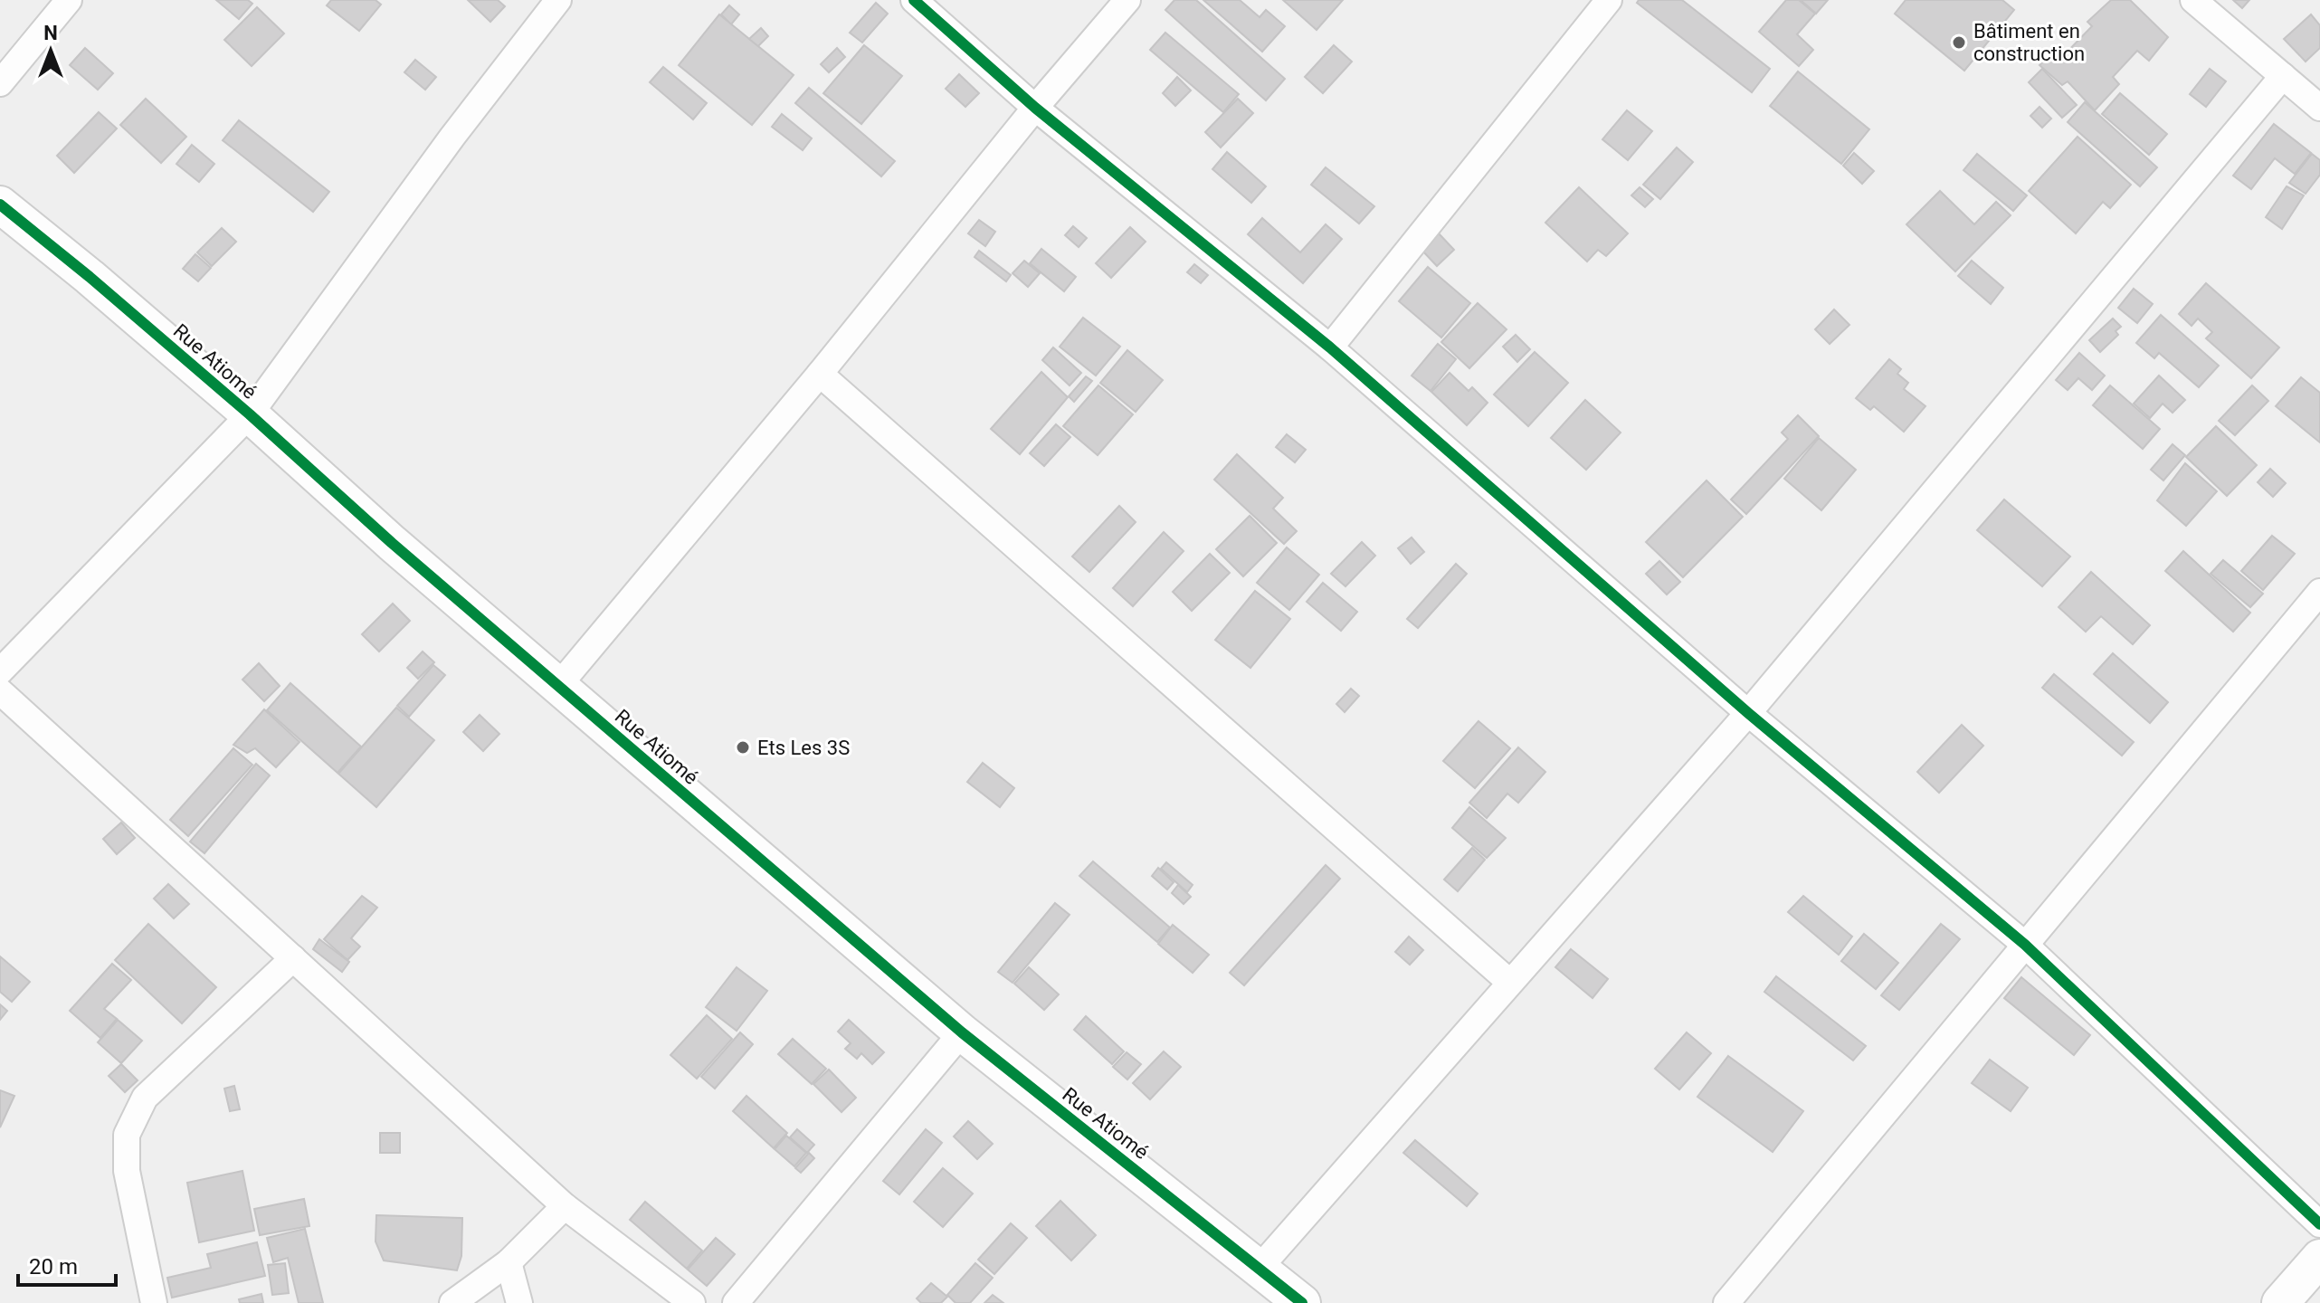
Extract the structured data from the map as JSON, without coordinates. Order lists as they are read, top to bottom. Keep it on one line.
{"streets":{"street":["Rue Atiomé"]},"places":["Bâtiment en construction","Ets Les 3S"],"scale_bar":"20 m","north":"top"}
